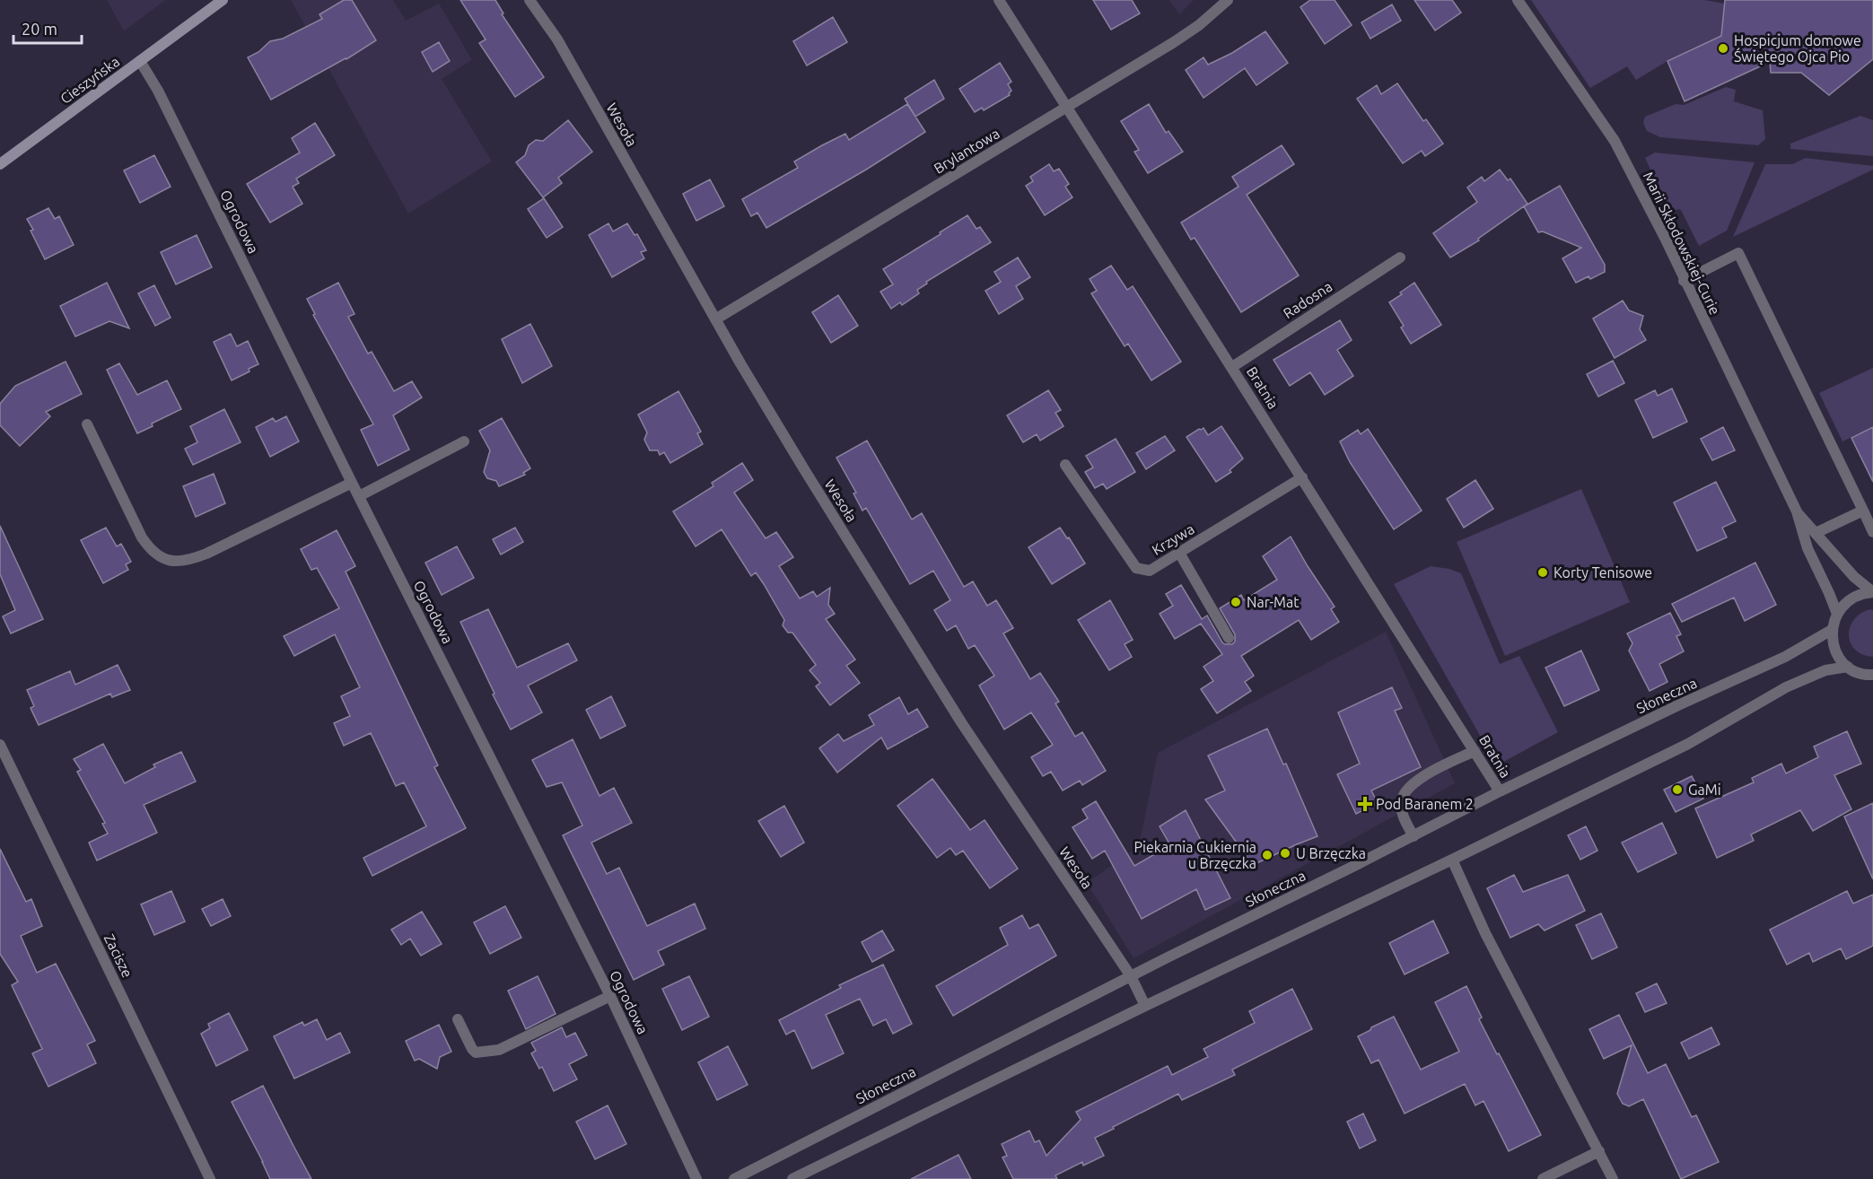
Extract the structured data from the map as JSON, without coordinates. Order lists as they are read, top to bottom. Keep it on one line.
{"streets":{"main road":["Cieszyńska"],"street":["Wesoła","Brylantowa","Ogrodowa","Marii Skłodowskiej-Curie","Radosna","Bratnia","Krzywa","Słoneczna","Zacisze"]},"crossings":[["Cieszyńska","Ogrodowa"],["Wesoła","Brylantowa"],["Wesoła","Słoneczna"],["Brylantowa","Bratnia"],["Radosna","Bratnia"],["Bratnia","Krzywa"],["Bratnia","Słoneczna"]],"places":{"other":["Hospicjum domowe Świętego Ojca Pio","Korty Tenisowe","Nar-Mat","GaMi","U Brzęczka","Piekarnia Cukiernia u Brzęczka"],"health":["Pod Baranem 2"]},"scale_bar":"20 m"}
